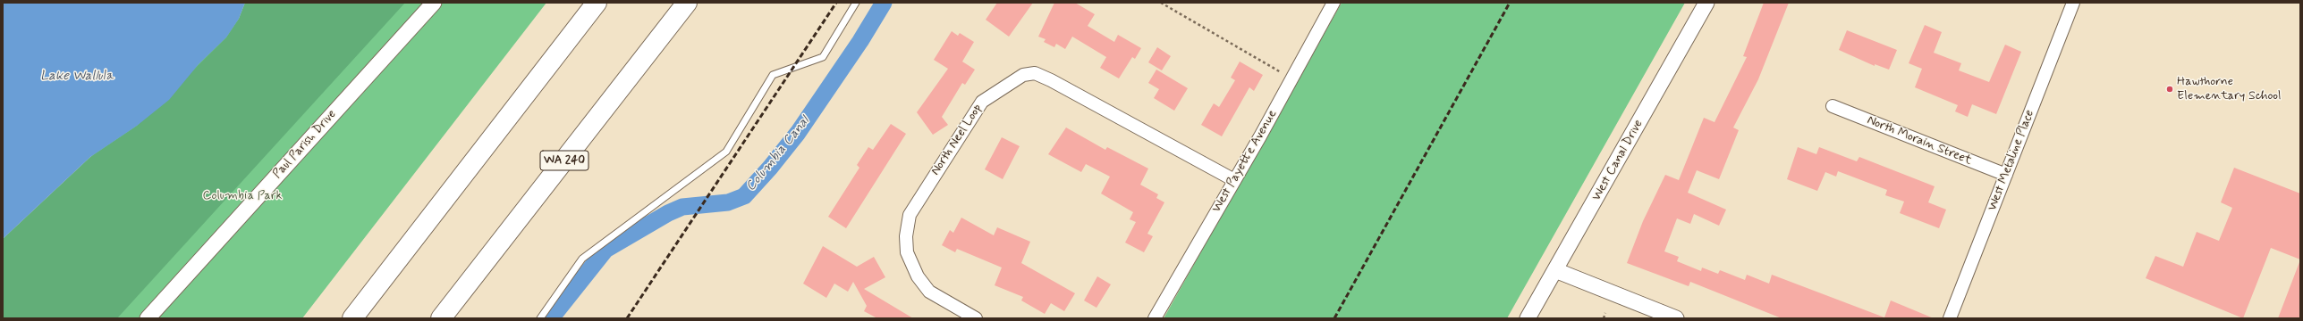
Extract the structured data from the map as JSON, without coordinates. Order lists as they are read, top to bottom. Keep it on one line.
{"streets":{"highway":["WA 240"],"street":["North Neel Loop","North Morain Street","Paul Parish Drive","West Canal Drive","West Metaline Place","West Payette Avenue"]},"crossings":[["North Neel Loop","West Payette Avenue"],["North Morain Street","West Metaline Place"]],"water":["Lake Wallula","Columbia Canal"],"parks":["Columbia Park"],"places":["Hawthorne Elementary School"]}
